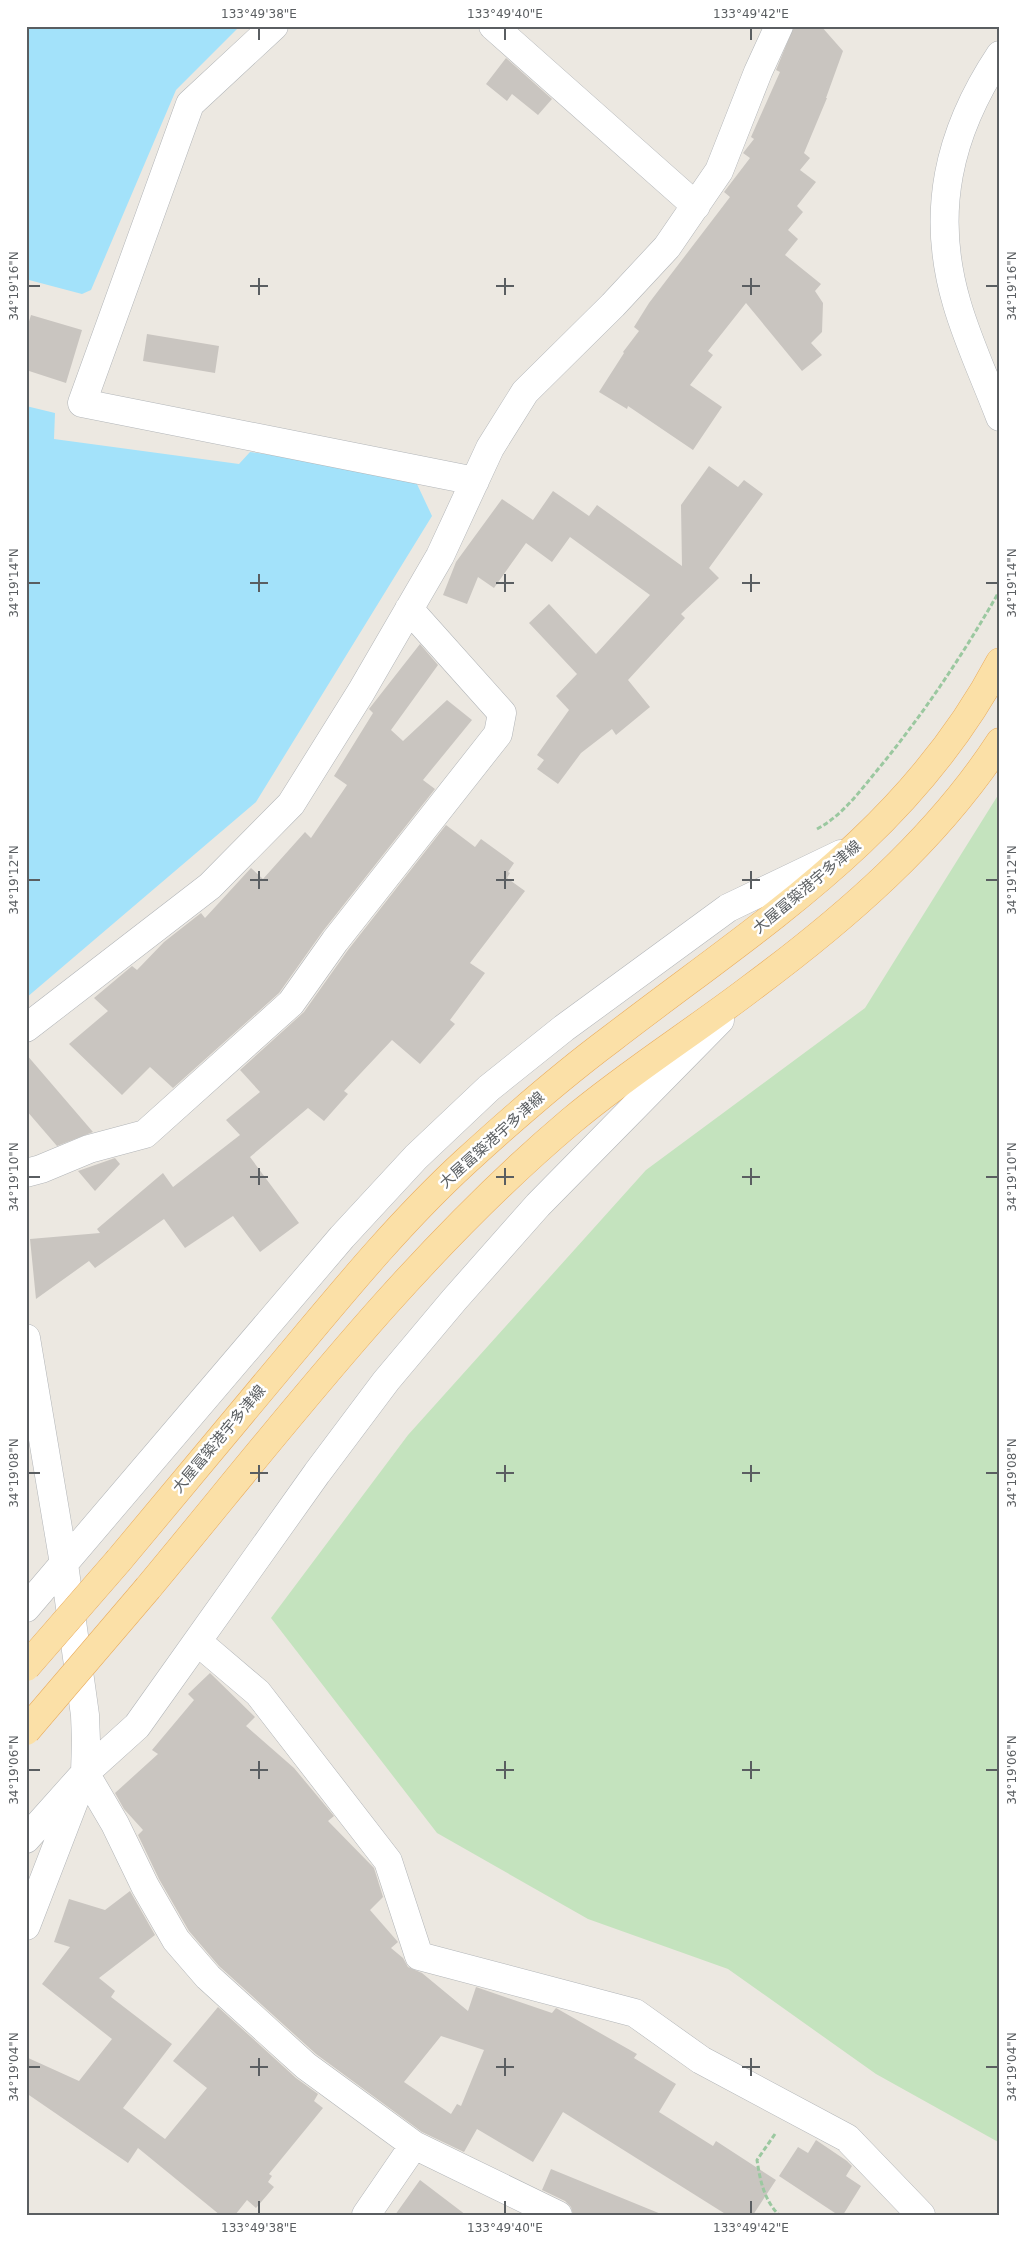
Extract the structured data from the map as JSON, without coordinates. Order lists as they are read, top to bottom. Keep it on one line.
{"streets":{"main road":["大屋冨築港宇多津線"]},"coordinates":["133°49'38\"E","133°49'40\"E","133°49'42\"E","34°19'16\"N","34°19'14\"N","34°19'12\"N","34°19'10\"N","34°19'08\"N","34°19'06\"N","34°19'04\"N"]}
